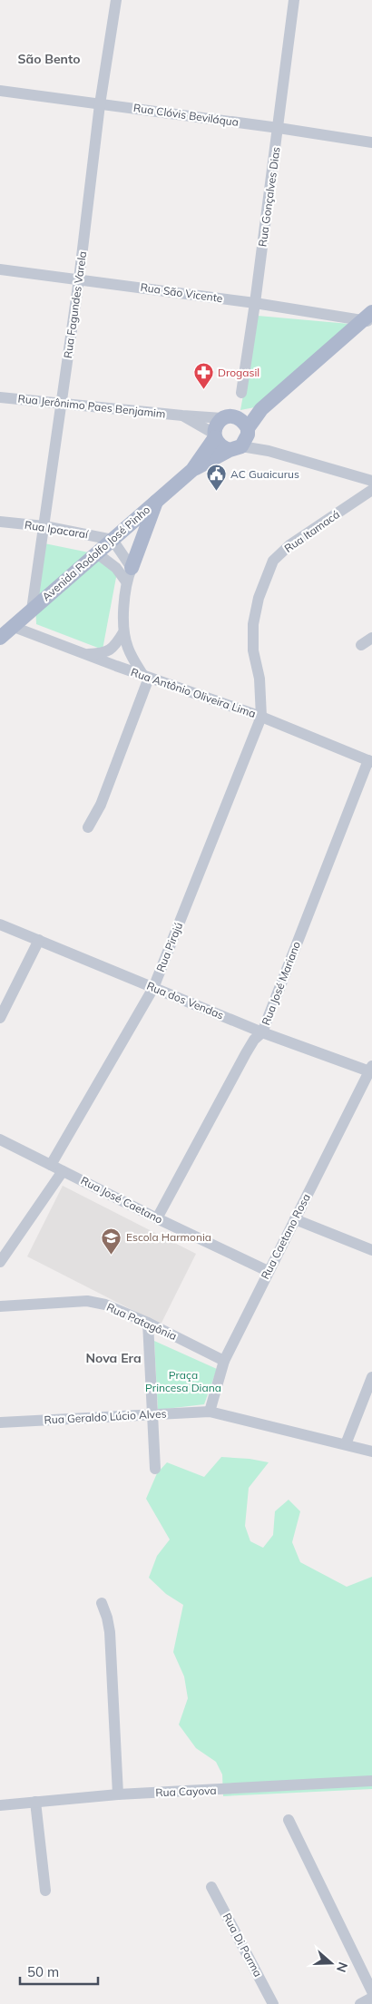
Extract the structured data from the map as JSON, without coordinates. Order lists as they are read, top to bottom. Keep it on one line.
{"streets":{"main road":["Avenida Rodolfo José Pinho"],"street":["Rua Clóvis Beviláqua","Rua Gonçalves Dias","Rua São Vicente","Rua Fagundes Varela","Rua Jerônimo Paes Benjamim","Rua Ipacaraí","Rua Itamacá","Rua Antônio Oliveira Lima","Rua Pirajú","Rua José Mariano","Rua dos Vendas","Rua José Caetano","Rua Caetano Rosa","Rua Patagônia","Rua Geraldo Lúcio Alves","Rua Cayova","Rua Di Parma"]},"crossings":[["Rua Clóvis Beviláqua","Rua Gonçalves Dias"],["Rua Clóvis Beviláqua","Rua Fagundes Varela"],["Rua Gonçalves Dias","Rua São Vicente"],["Rua São Vicente","Rua Fagundes Varela"],["Rua Fagundes Varela","Rua Jerônimo Paes Benjamim"],["Rua Fagundes Varela","Rua Ipacaraí"],["Rua Fagundes Varela","Avenida Rodolfo José Pinho"],["Rua Jerônimo Paes Benjamim","Avenida Rodolfo José Pinho"],["Rua Ipacaraí","Avenida Rodolfo José Pinho"],["Rua Itamacá","Rua Antônio Oliveira Lima"],["Rua Itamacá","Rua Pirajú"],["Avenida Rodolfo José Pinho","Rua Antônio Oliveira Lima"],["Rua Antônio Oliveira Lima","Rua Pirajú"],["Rua Antônio Oliveira Lima","Rua José Mariano"],["Rua Pirajú","Rua dos Vendas"],["Rua Pirajú","Rua José Caetano"],["Rua José Mariano","Rua dos Vendas"],["Rua José Mariano","Rua José Caetano"],["Rua dos Vendas","Rua Caetano Rosa"],["Rua José Caetano","Rua Caetano Rosa"],["Rua Caetano Rosa","Rua Patagônia"],["Rua Caetano Rosa","Rua Geraldo Lúcio Alves"]],"districts":["São Bento","Nova Era"],"parks":["Praça Princesa Diana"],"places":{"pharmacy":["Drogasil"],"public building":["AC Guaicurus"],"school or university":["Escola Harmonia"]},"scale_bar":"50 m","north":"right"}
